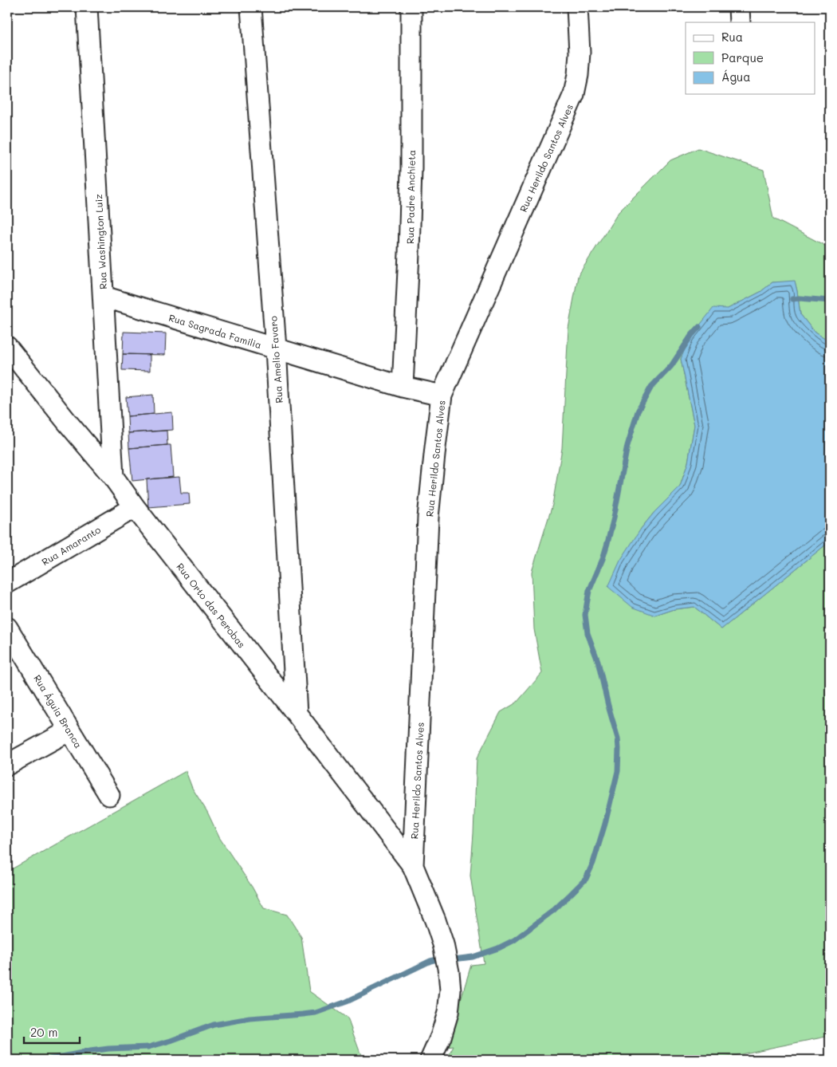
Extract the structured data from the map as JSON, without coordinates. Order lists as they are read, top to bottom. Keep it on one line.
{"streets":{"street":["Rua Herildo Santos Alves","Rua Padre Anchieta","Rua Washington Luiz","Rua Sagrada Familia","Rua Amelio Favaro","Rua Amaranto","Rua Orto das Perobas","Rua Águia Branca"]},"crossings":[["Rua Herildo Santos Alves","Rua Sagrada Familia"],["Rua Herildo Santos Alves","Rua Orto das Perobas"],["Rua Padre Anchieta","Rua Sagrada Familia"],["Rua Washington Luiz","Rua Sagrada Familia"],["Rua Washington Luiz","Rua Orto das Perobas"],["Rua Sagrada Familia","Rua Amelio Favaro"],["Rua Amelio Favaro","Rua Orto das Perobas"],["Rua Amaranto","Rua Orto das Perobas"]],"legend":["Rua","Parque","Água"],"scale_bar":"20 m"}
